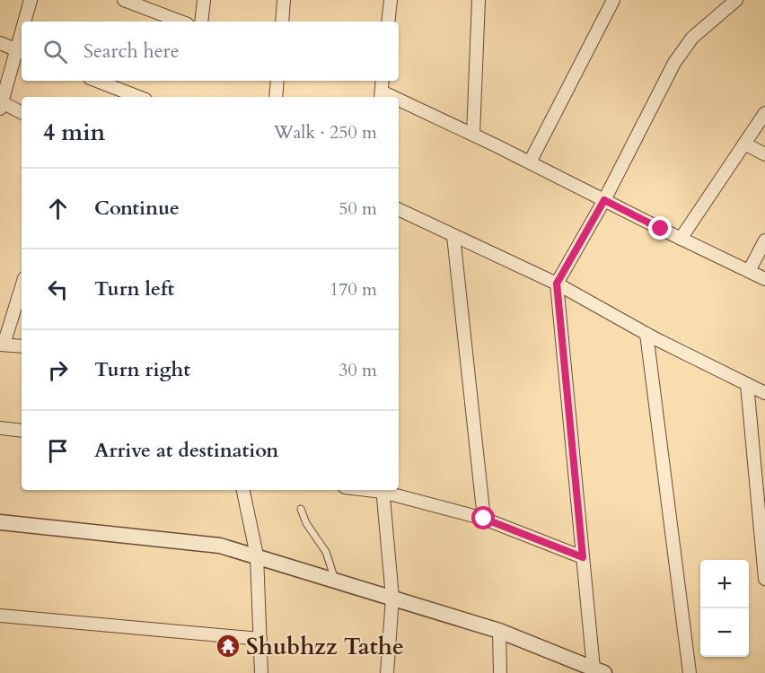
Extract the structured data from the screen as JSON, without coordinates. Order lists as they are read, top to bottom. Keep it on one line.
{"places":{"temple":["Shubhzz Tathe"]},"page":{"search":"Search here","heading":["4 min","Walk · 250 m"],"list":[["Continue","50 m"],["Turn left","170 m"],["Turn right","30 m"],"Arrive at destination"],"map_buttons":["+","−"]}}
